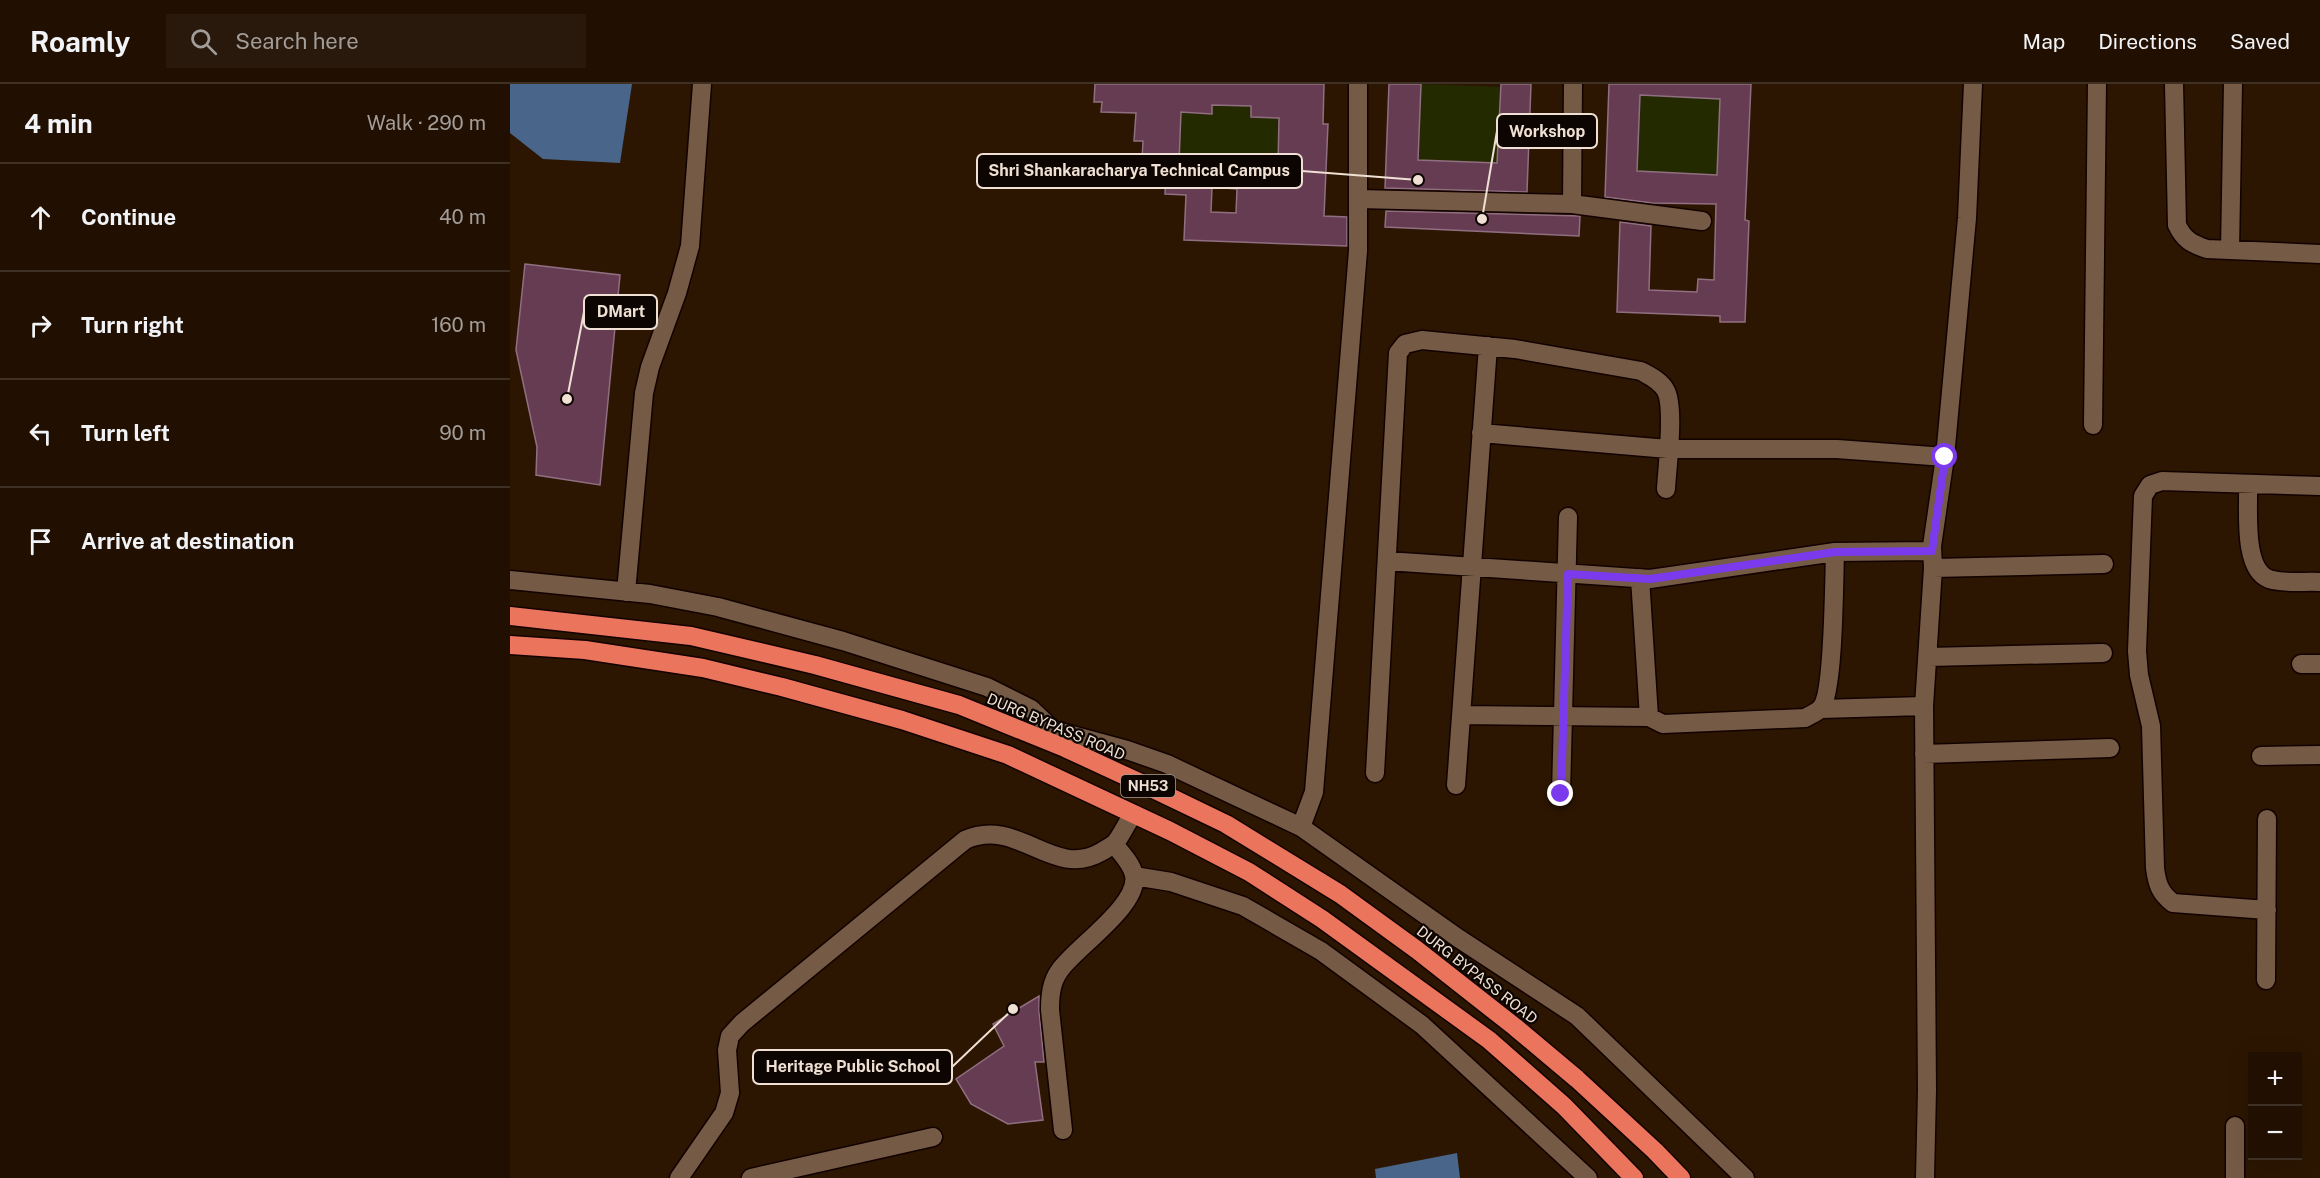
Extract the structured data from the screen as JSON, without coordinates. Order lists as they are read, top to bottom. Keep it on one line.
{"streets":{"highway":["DURG BYPASS ROAD","NH53"]},"places":["Shri Shankaracharya Technical Campus","Workshop","DMart","Heritage Public School"],"page":{"header":"Roamly","search":"Search here","nav":["Map","Directions","Saved"],"heading":["4 min","Walk · 290 m"],"list":[["Continue","40 m"],["Turn right","160 m"],["Turn left","90 m"],"Arrive at destination"],"map_buttons":["+","−"]}}
